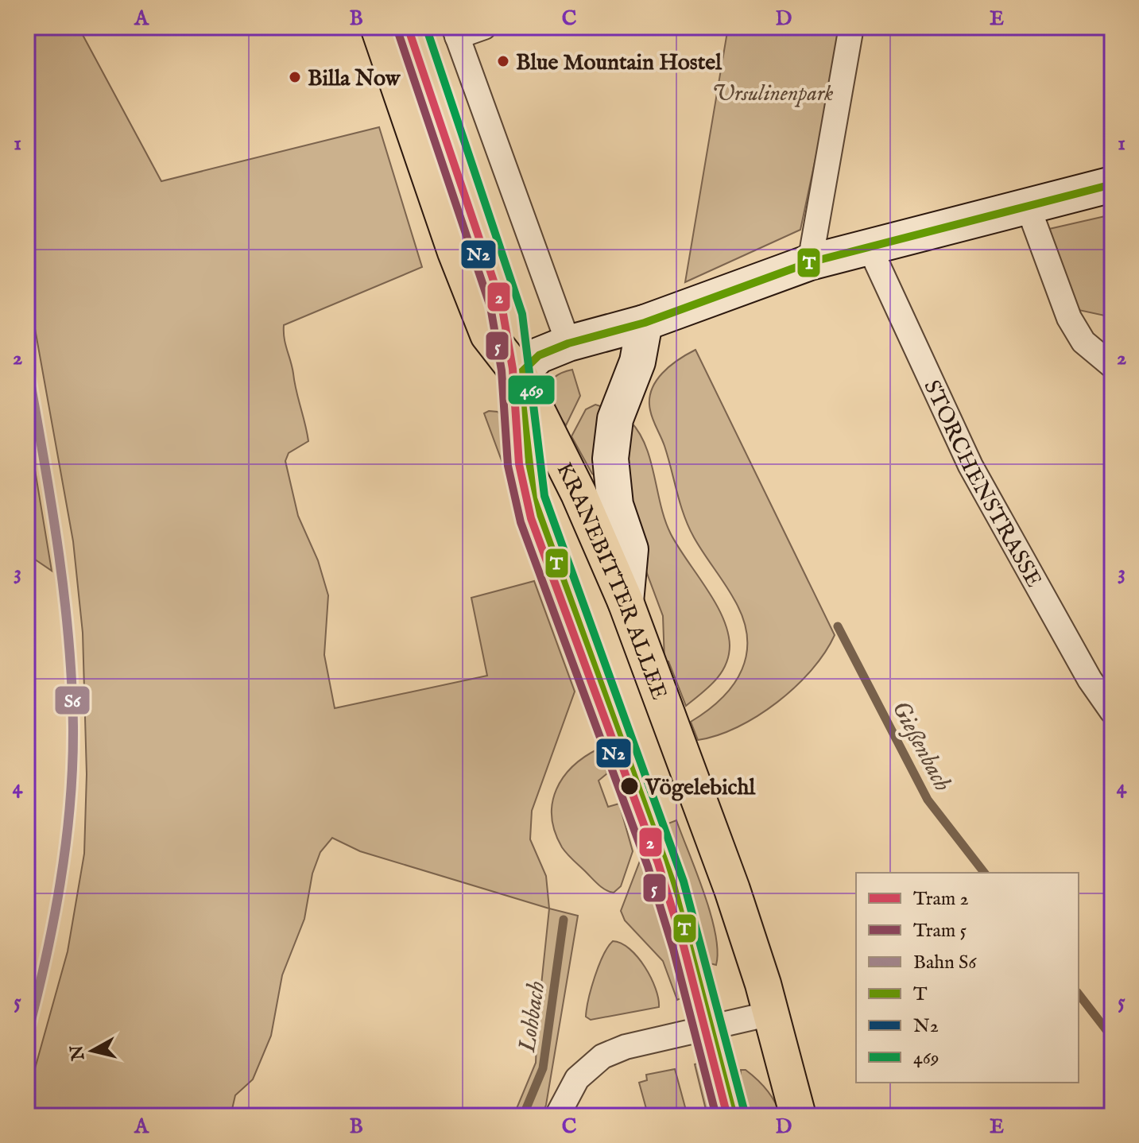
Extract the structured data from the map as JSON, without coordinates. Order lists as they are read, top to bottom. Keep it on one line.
{"streets":{"main road":["KRANEBITTER ALLEE"],"street":["STORCHENSTRASSE"]},"water":["Gießenbach","Lohbach"],"parks":["Ursulinenpark"],"places":["Blue Mountain Hostel","Billa Now","Vögelebichl"],"lines":["tram line 2","transit line 469","tram line 5","transit line N2","transit line T","rail line S6"],"legend":["Tram 2","Tram 5","Bahn S6","T","N2","469"],"north":"left","grid":{"columns":["A","B","C","D","E"],"rows":["1","2","3","4","5"]}}
